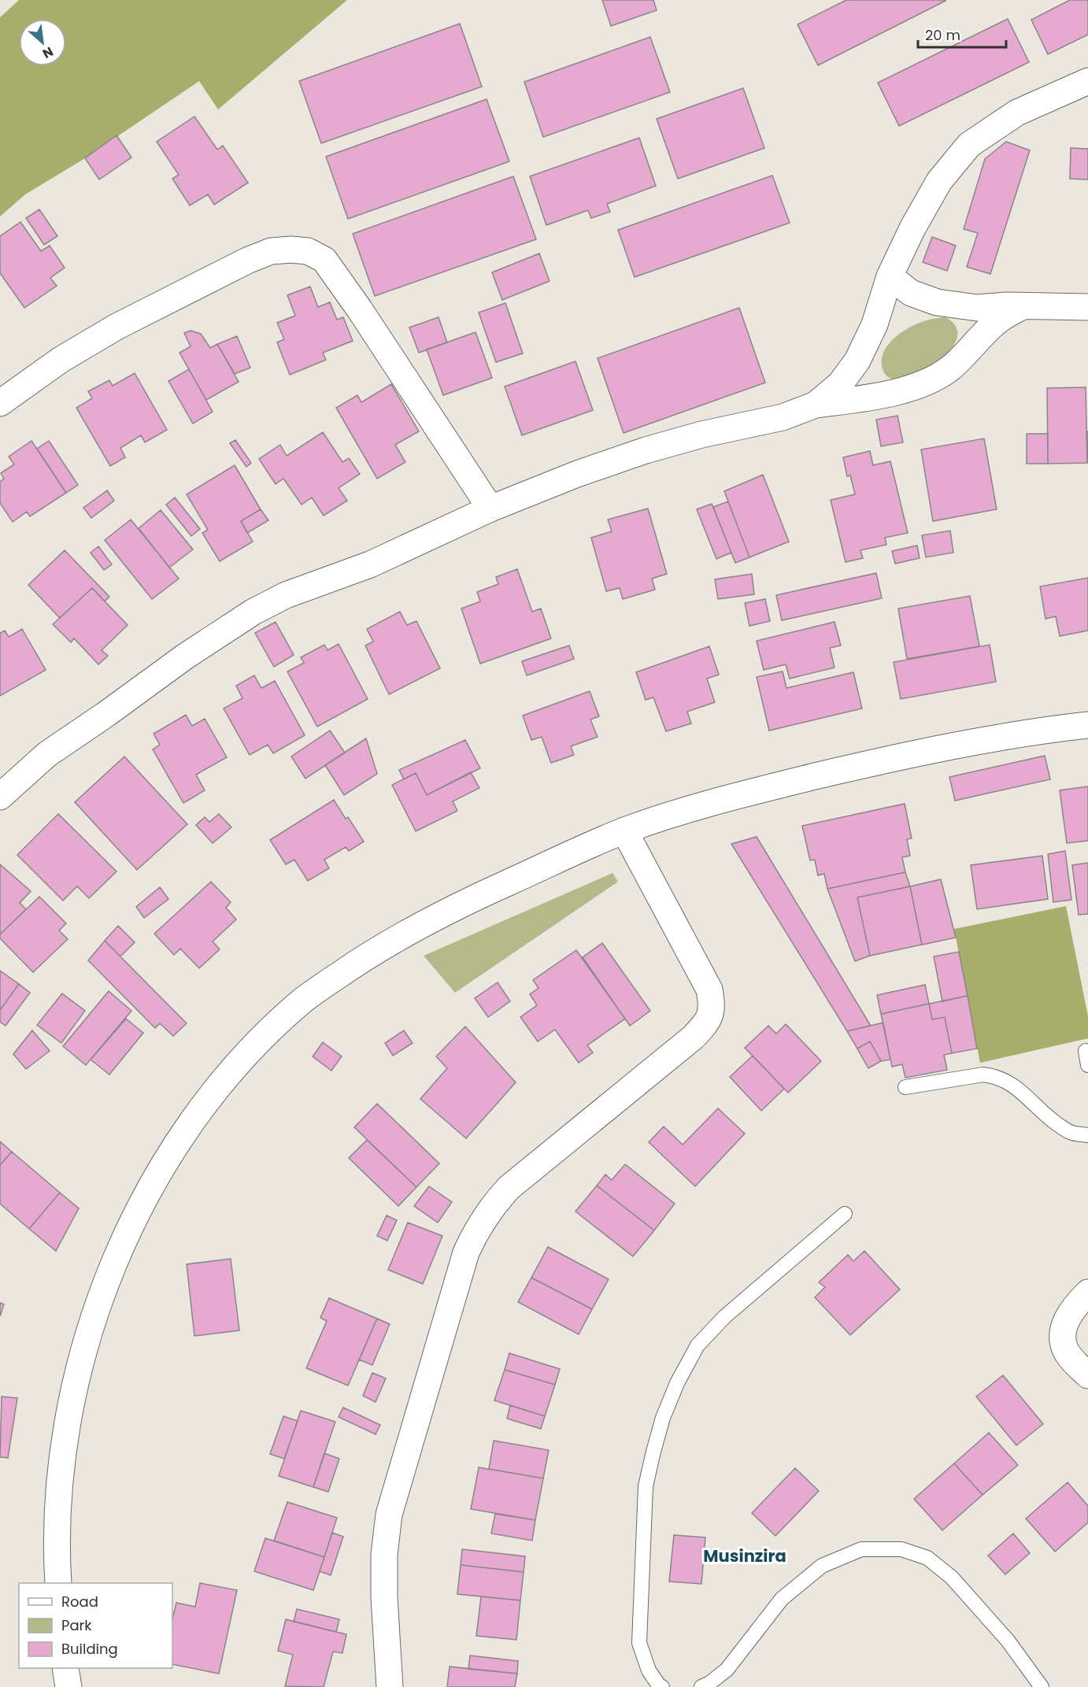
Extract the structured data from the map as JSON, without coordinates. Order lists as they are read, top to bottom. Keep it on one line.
{"districts":["Musinzira"],"legend":["Road","Park","Building"],"scale_bar":"20 m","north":"bottom right"}
